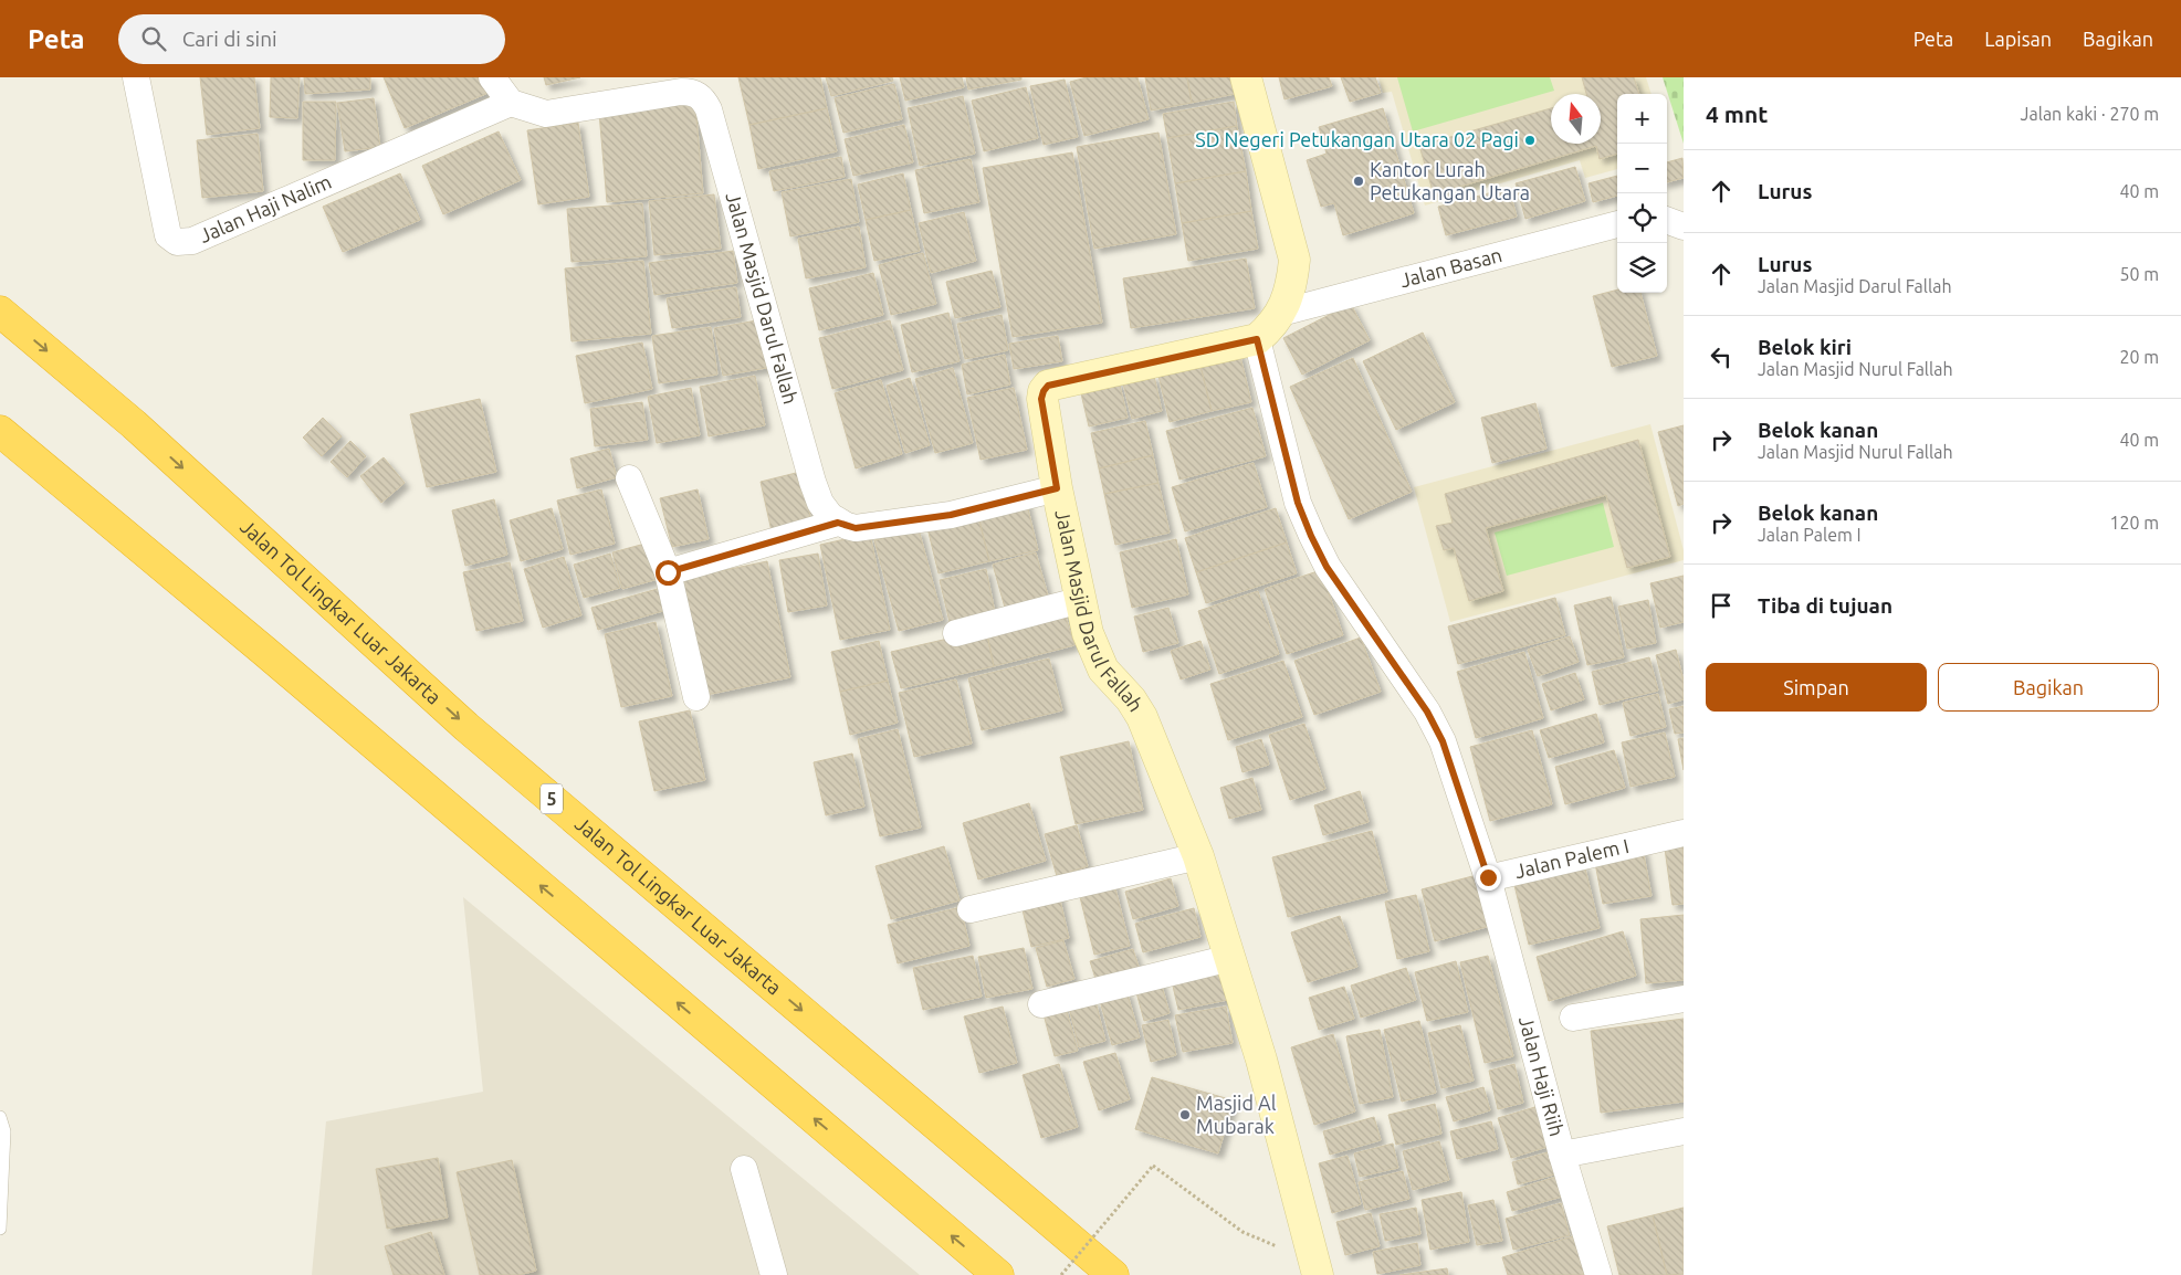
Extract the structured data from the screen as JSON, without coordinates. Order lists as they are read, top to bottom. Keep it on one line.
{"streets":{"highway":["Jalan Tol Lingkar Luar Jakarta","5"],"street":["Jalan Haji Nalim","Jalan Basan","Jalan Masjid Darul Fallah","Jalan Palem I","Jalan Haji Riih"]},"crossings":[["Jalan Haji Nalim","Jalan Masjid Darul Fallah"],["Jalan Palem I","Jalan Haji Riih"]],"places":["SD Negeri Petukangan Utara 02 Pagi","Kantor Lurah Petukangan Utara","Masjid Al Mubarak"],"north":"top","page":{"header":"Peta","search":"Cari di sini","nav":["Peta","Lapisan","Bagikan"],"heading":["4 mnt","Jalan kaki · 270 m"],"map_buttons":["+","−"],"list":[["Lurus","40 m"],["Lurus","Jalan Masjid Darul Fallah","50 m"],["Belok kiri","Jalan Masjid Nurul Fallah","20 m"],["Belok kanan","Jalan Masjid Nurul Fallah","40 m"],["Belok kanan","Jalan Palem I","120 m"],"Tiba di tujuan"],"buttons":["Simpan","Bagikan"]}}
